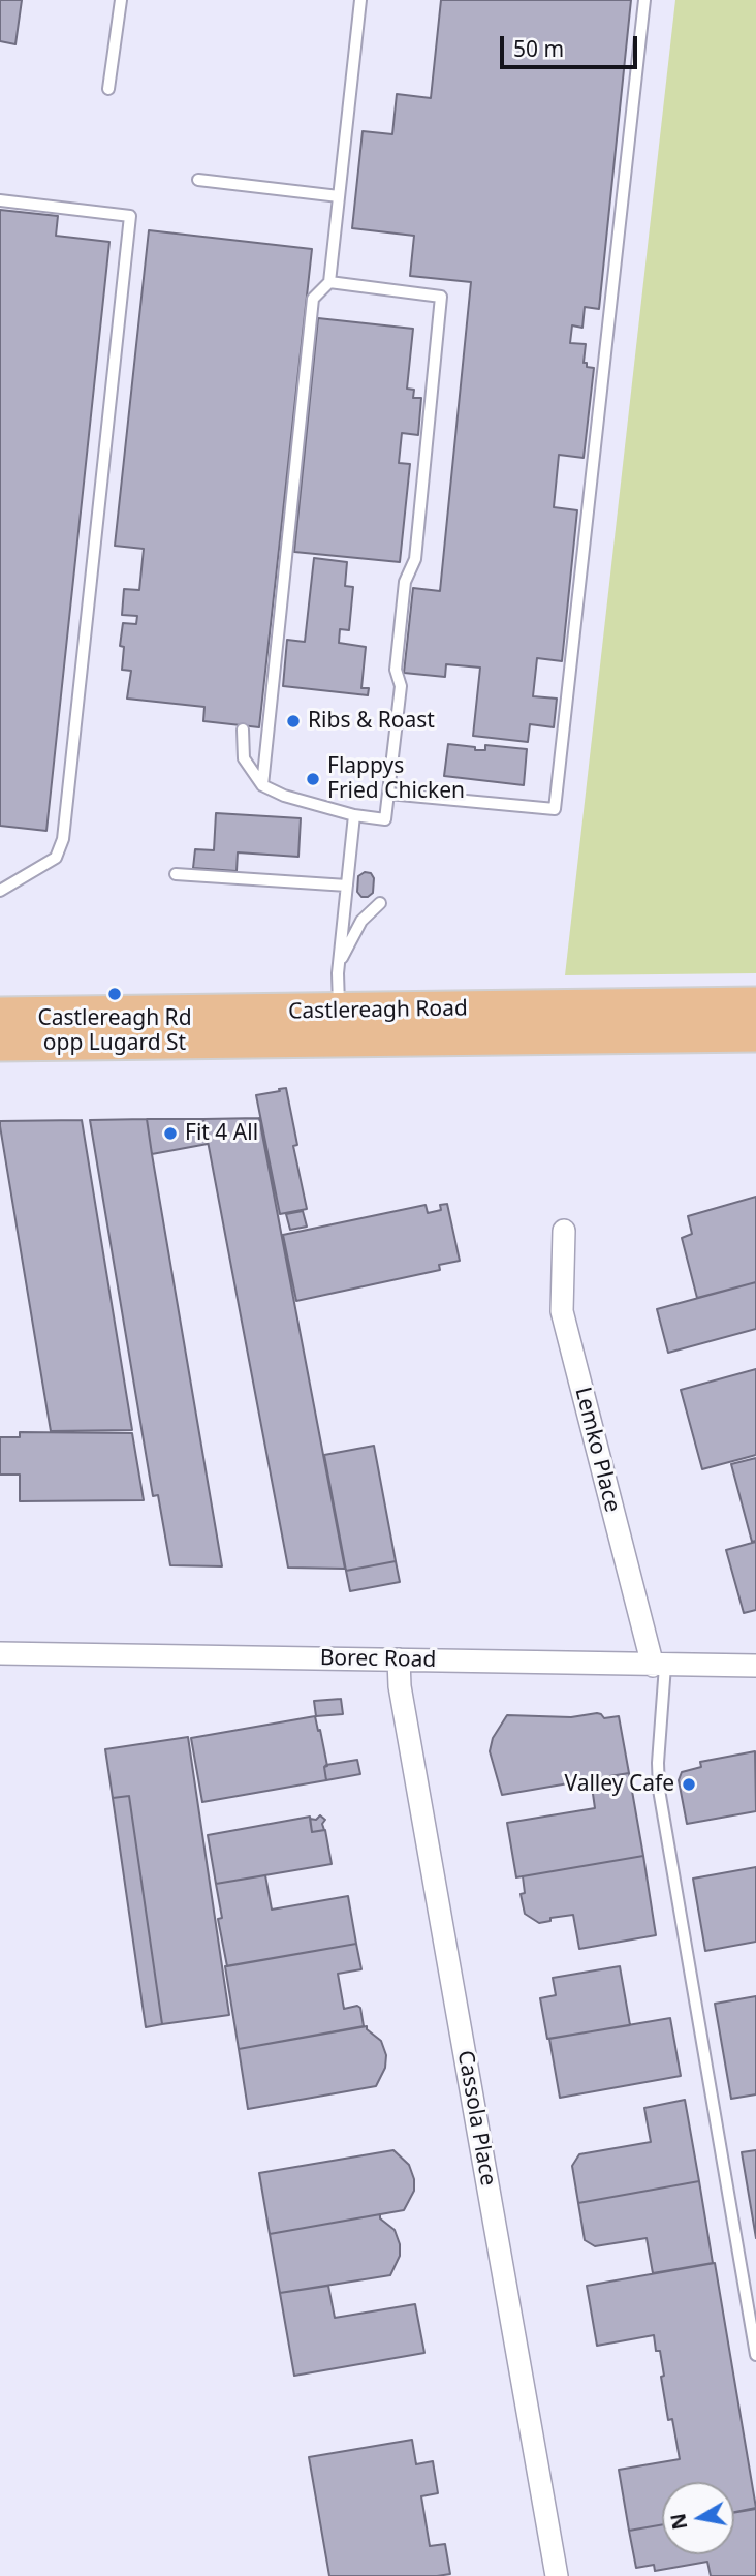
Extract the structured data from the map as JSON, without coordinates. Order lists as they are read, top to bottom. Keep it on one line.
{"streets":{"main road":["Castlereagh Road"],"street":["Lemko Place","Borec Road","Cassola Place"]},"crossings":[["Lemko Place","Borec Road"],["Borec Road","Cassola Place"]],"places":["Ribs & Roast","Flappys Fried Chicken","Castlereagh Rd opp Lugard St","Fit 4 All","Valley Cafe"],"scale_bar":"50 m","north":"left"}
